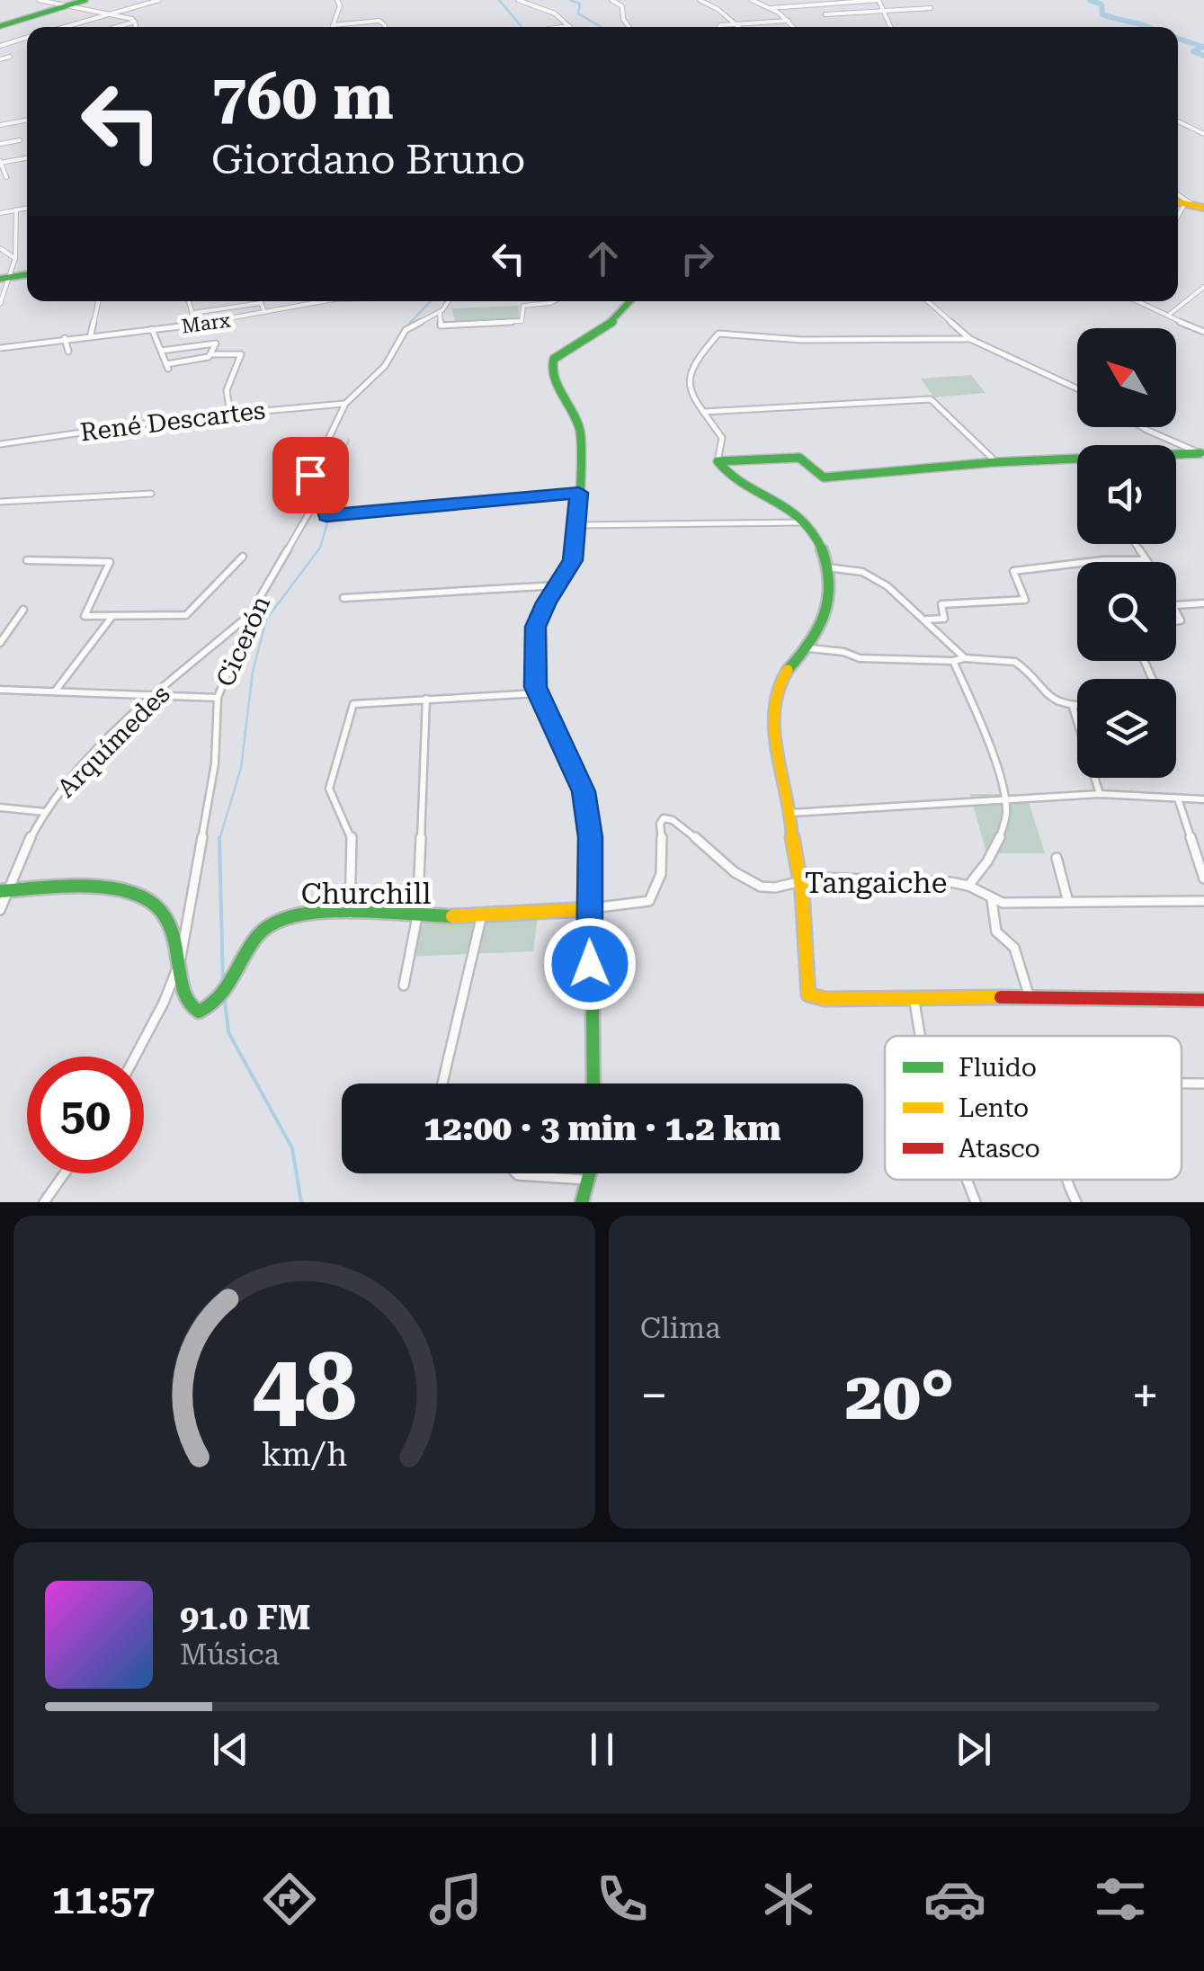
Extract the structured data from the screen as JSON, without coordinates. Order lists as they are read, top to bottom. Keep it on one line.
{"streets":{"main road":["Churchill"],"street":["Marx","René Descartes","Cicerón","Arquímedes","Tangaiche"]},"crossings":[["René Descartes","Cicerón"],["Cicerón","Arquímedes"],["Cicerón","Churchill"],["Tangaiche","Churchill"]],"legend":["Fluido","Lento","Atasco"],"north":"top left","page":{"turn":["760 m","Giordano Bruno"],"limit":"50","trip":"12:00 · 3 min · 1.2 km","tile":"Clima","heat":["−","20°","+"],"song":["91.0 FM","Música"],"tabs":"11:57","gauge":["48","km/h"]}}
